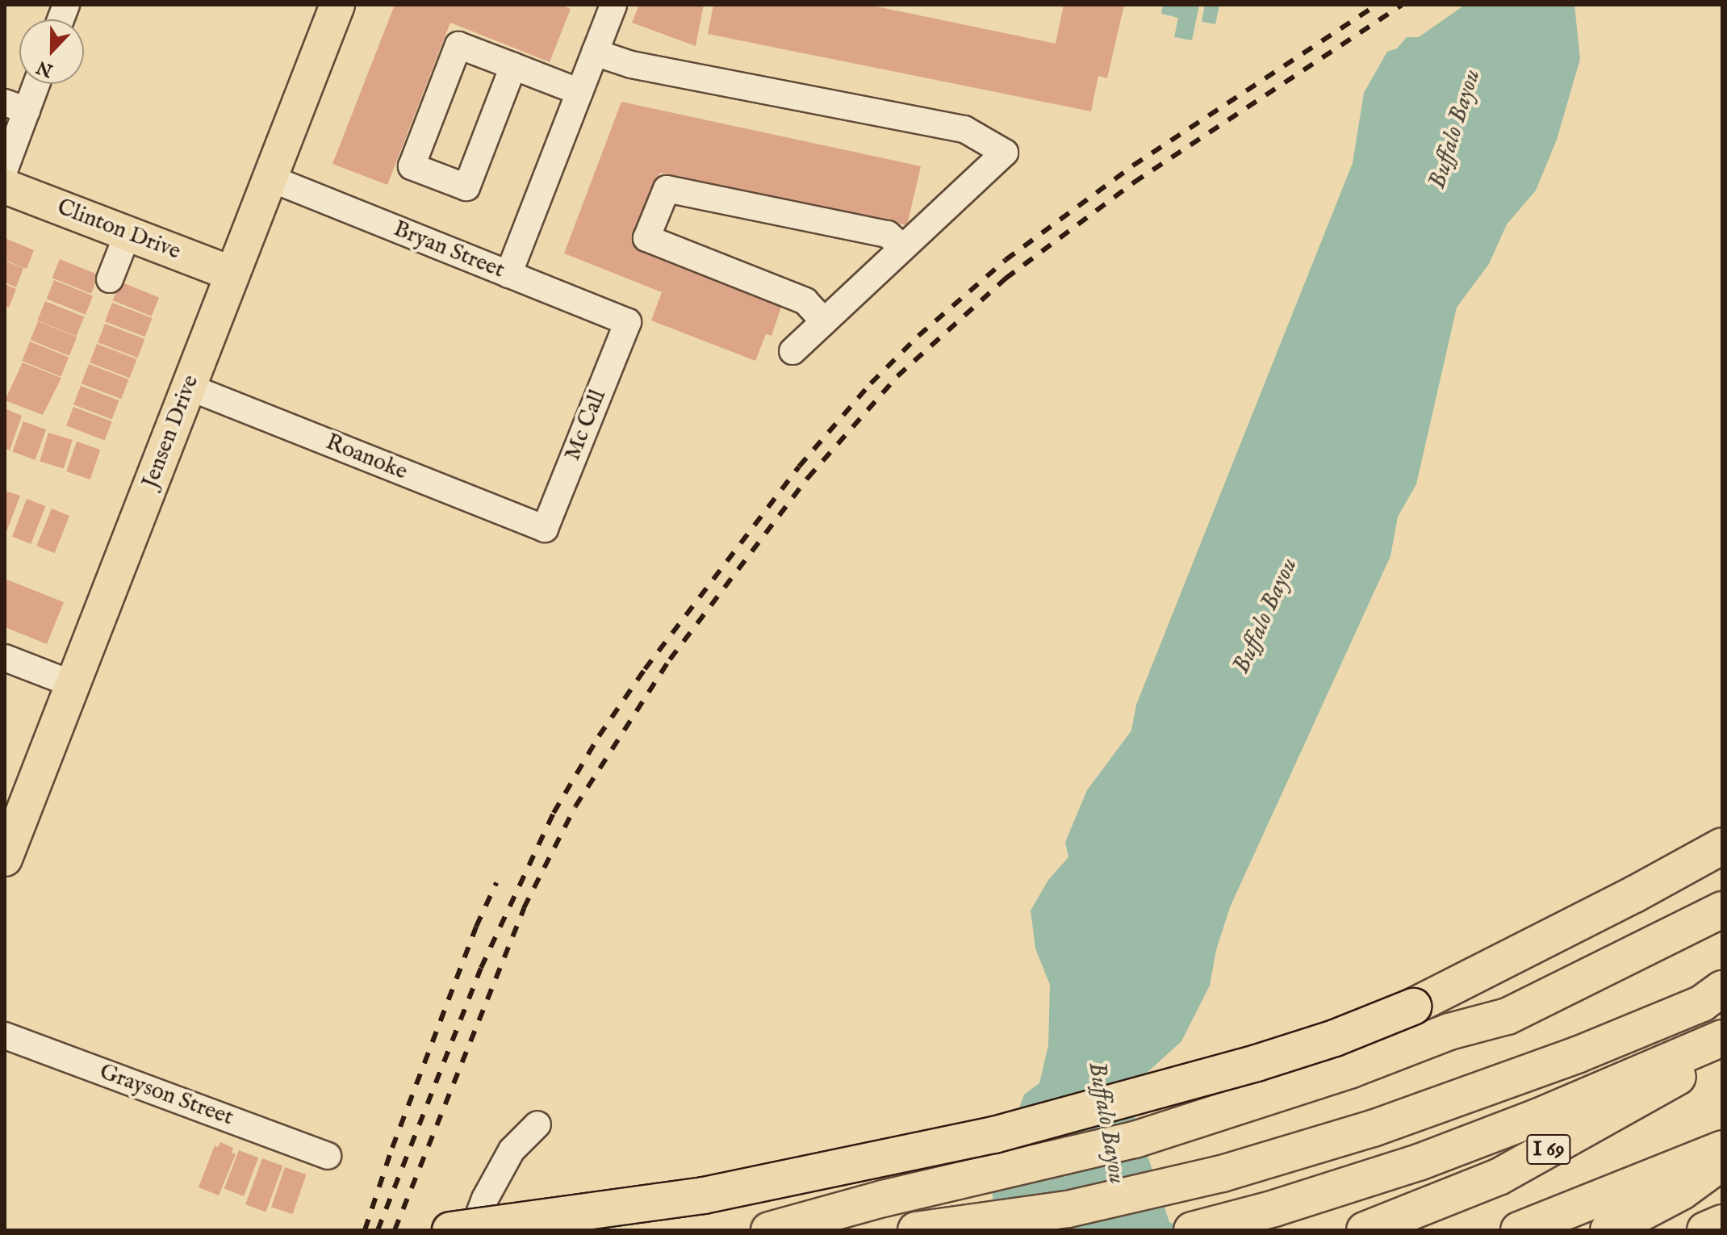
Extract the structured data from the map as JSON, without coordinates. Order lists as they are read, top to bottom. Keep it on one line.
{"streets":{"highway":["I 69"],"main road":["Clinton Drive","Jensen Drive"],"street":["Bryan Street","Mc Call","Roanoke","Grayson Street"]},"crossings":[["Clinton Drive","Jensen Drive"],["Bryan Street","Mc Call"],["Bryan Street","Jensen Drive"],["Mc Call","Roanoke"],["Jensen Drive","Roanoke"]],"water":["Buffalo Bayou"],"north":"bottom"}
